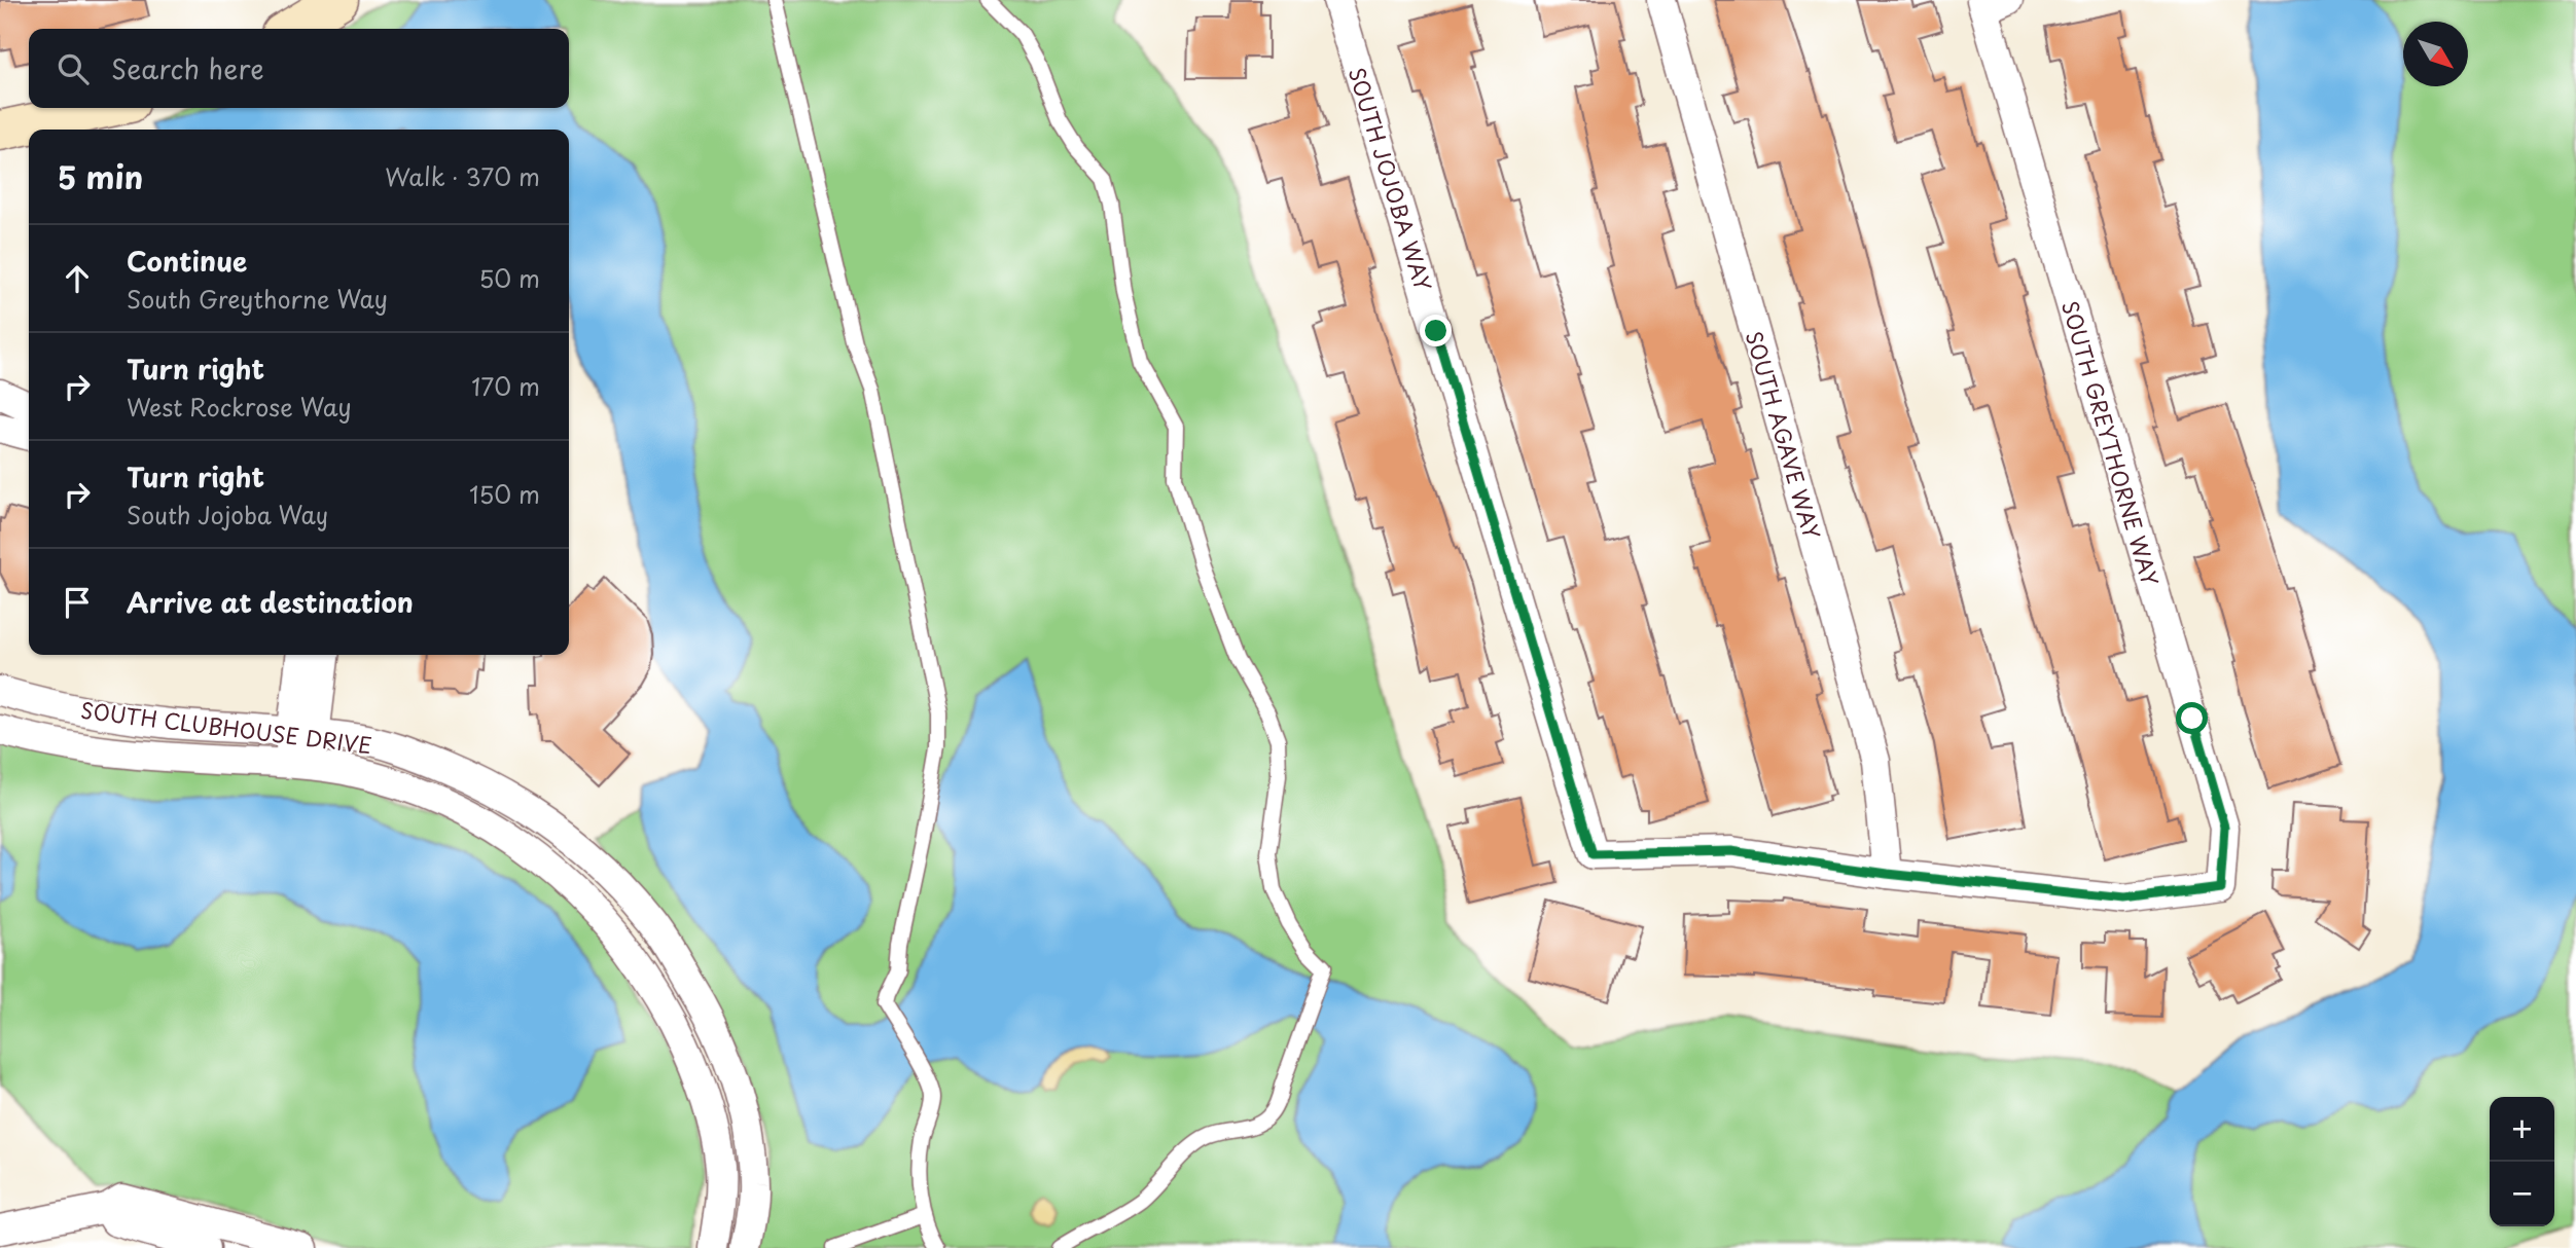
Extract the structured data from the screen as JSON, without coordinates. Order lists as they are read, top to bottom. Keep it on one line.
{"streets":{"street":["SOUTH JOJOBA WAY","SOUTH AGAVE WAY","SOUTH GREYTHORNE WAY","SOUTH CLUBHOUSE DRIVE"]},"crossings":[["SOUTH JOJOBA WAY","SOUTH AGAVE WAY"],["SOUTH JOJOBA WAY","SOUTH GREYTHORNE WAY"],["SOUTH AGAVE WAY","SOUTH GREYTHORNE WAY"]],"north":"bottom right","page":{"search":"Search here","heading":["5 min","Walk · 370 m"],"list":[["Continue","South Greythorne Way","50 m"],["Turn right","West Rockrose Way","170 m"],["Turn right","South Jojoba Way","150 m"],"Arrive at destination"],"map_buttons":["+","−"]}}
